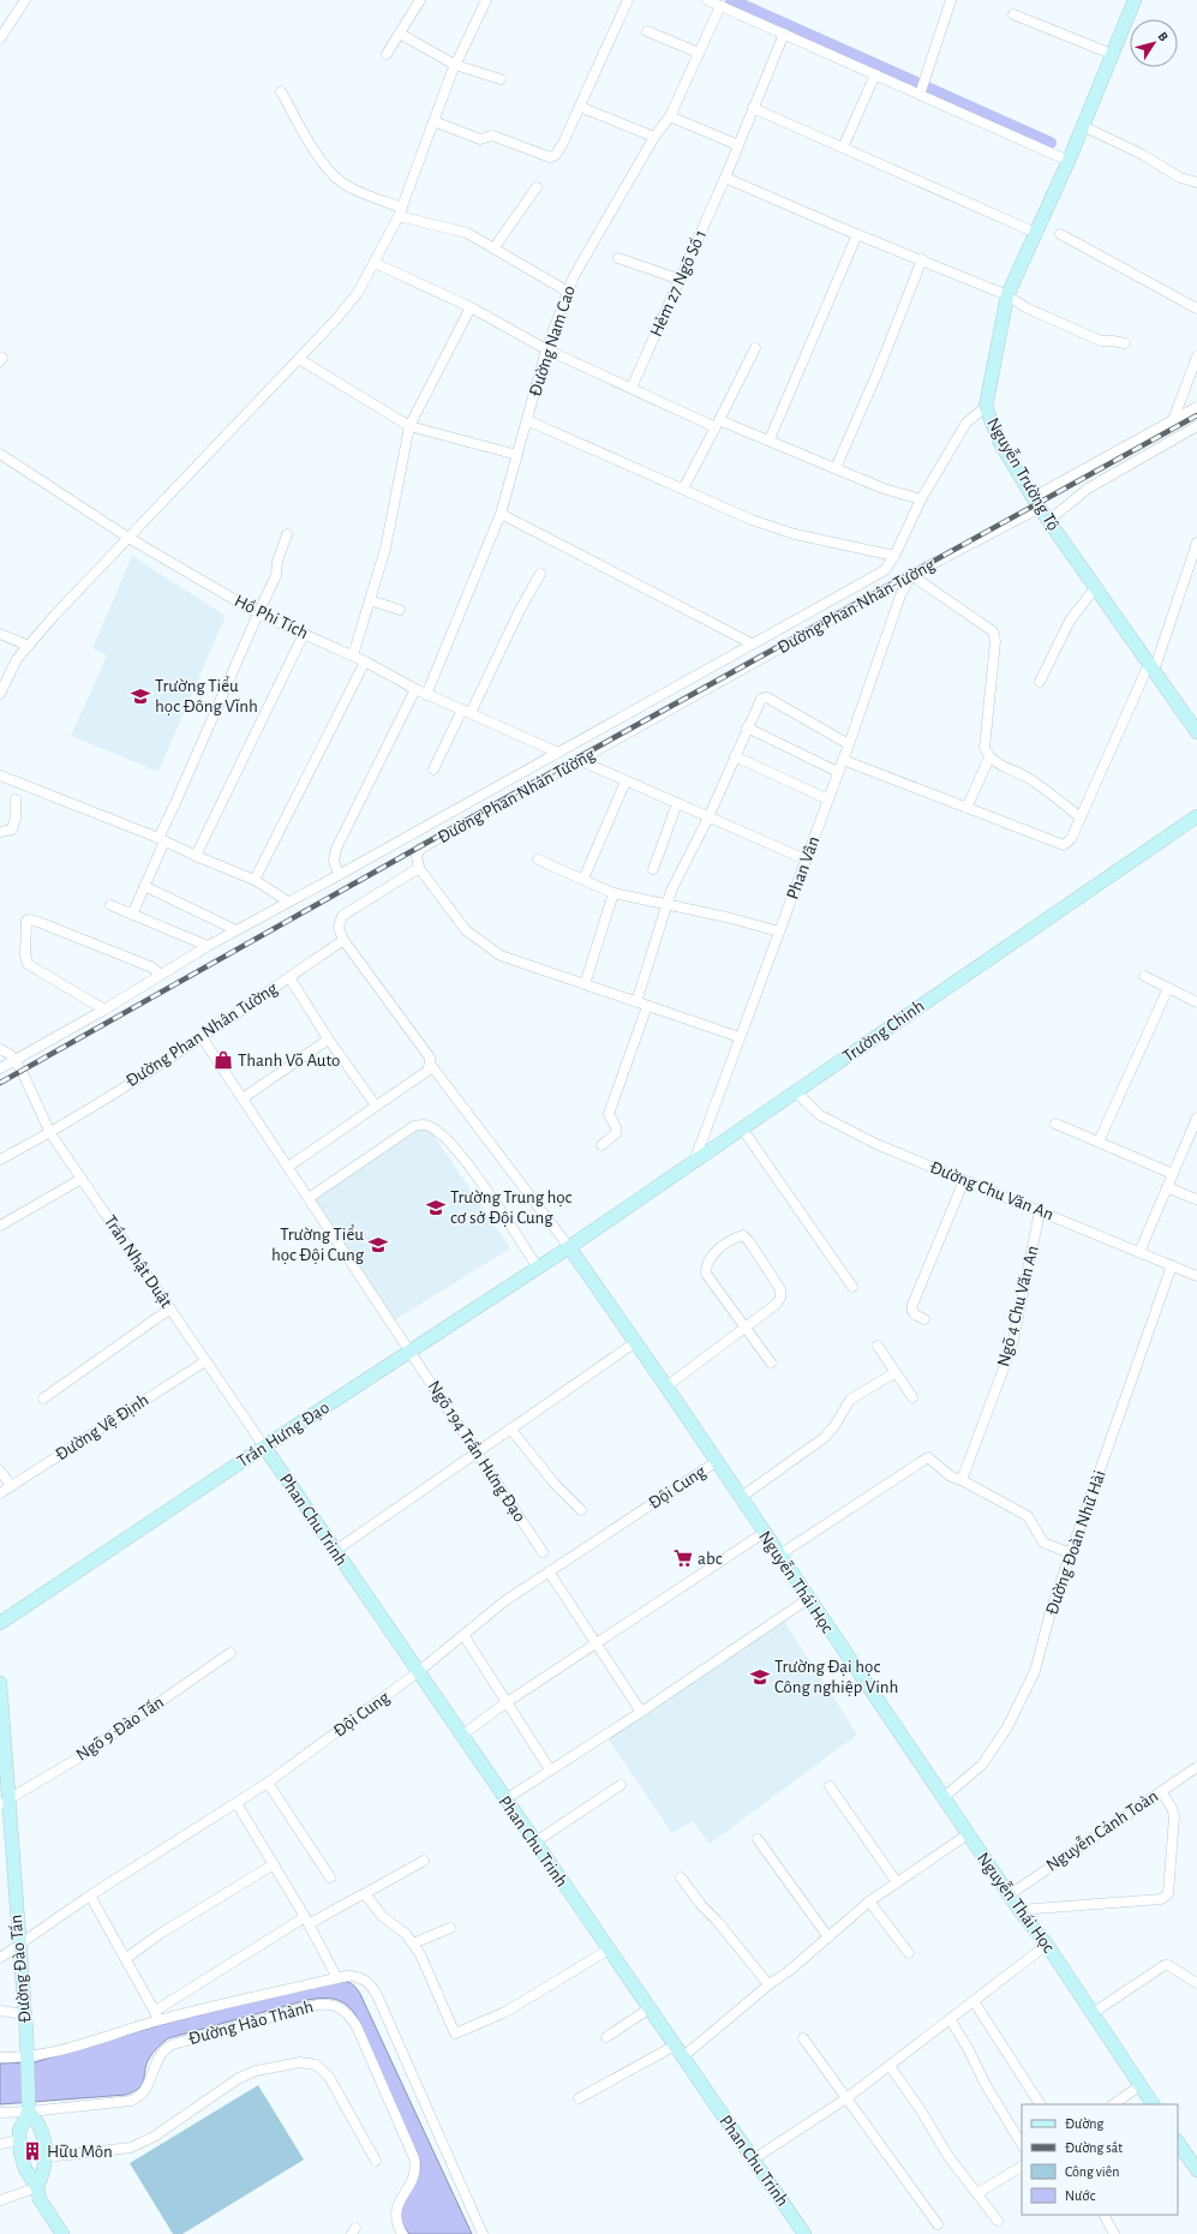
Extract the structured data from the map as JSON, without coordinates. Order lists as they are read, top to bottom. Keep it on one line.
{"streets":{"main road":["Nguyễn Trường Tộ","Trường Chinh","Trần Hưng Đạo","Phan Chu Trinh","Nguyễn Thái Học","Đường Đào Tấn"],"street":["Hẻm 27 Ngõ Số 1","Đường Nam Cao","Đường Phan Nhân Tường","Hồ Phi Tích","Phan Vân","Đường Chu Văn An","Trần Nhật Duật","Ngõ 4 Chu Văn An","Đường Vệ Định","Ngõ 194 Trần Hưng Đạo","Đội Cung","Đường Đoàn Nhữ Hài","Ngõ 9 Đào Tấn","Nguyễn Cảnh Toàn","Đường Hào Thành"]},"crossings":[["Đường Nam Cao","Hồ Phi Tích"],["Nguyễn Trường Tộ","Đường Phan Nhân Tường"],["Đường Phan Nhân Tường","Phan Vân"],["Đường Phan Nhân Tường","Trần Nhật Duật"],["Đường Phan Nhân Tường","Ngõ 194 Trần Hưng Đạo"],["Phan Vân","Trường Chinh"],["Trường Chinh","Đường Chu Văn An"],["Trường Chinh","Trần Hưng Đạo"],["Trường Chinh","Nguyễn Thái Học"],["Đường Chu Văn An","Ngõ 4 Chu Văn An"],["Đường Chu Văn An","Đường Đoàn Nhữ Hài"],["Trần Nhật Duật","Đường Vệ Định"],["Trần Nhật Duật","Trần Hưng Đạo"],["Trần Nhật Duật","Phan Chu Trinh"],["Trần Hưng Đạo","Ngõ 194 Trần Hưng Đạo"],["Trần Hưng Đạo","Phan Chu Trinh"],["Trần Hưng Đạo","Nguyễn Thái Học"],["Đội Cung","Phan Chu Trinh"],["Đội Cung","Nguyễn Thái Học"],["Đội Cung","Đường Đào Tấn"],["Đường Đoàn Nhữ Hài","Nguyễn Thái Học"],["Nguyễn Thái Học","Nguyễn Cảnh Toàn"],["Ngõ 9 Đào Tấn","Đường Đào Tấn"],["Đường Đào Tấn","Đường Hào Thành"]],"places":{"school or university":["Trường Tiểu học Đông Vĩnh","Trường Trung học cơ sở Đội Cung","Trường Tiểu học Đội Cung","Trường Đại học Công nghiệp Vinh"],"shop":["Thanh Võ Auto"],"supermarket":["abc"],"building":["Hữu Môn"]},"legend":["Đường","Đường sắt","Công viên","Nước"],"north":"top right"}
